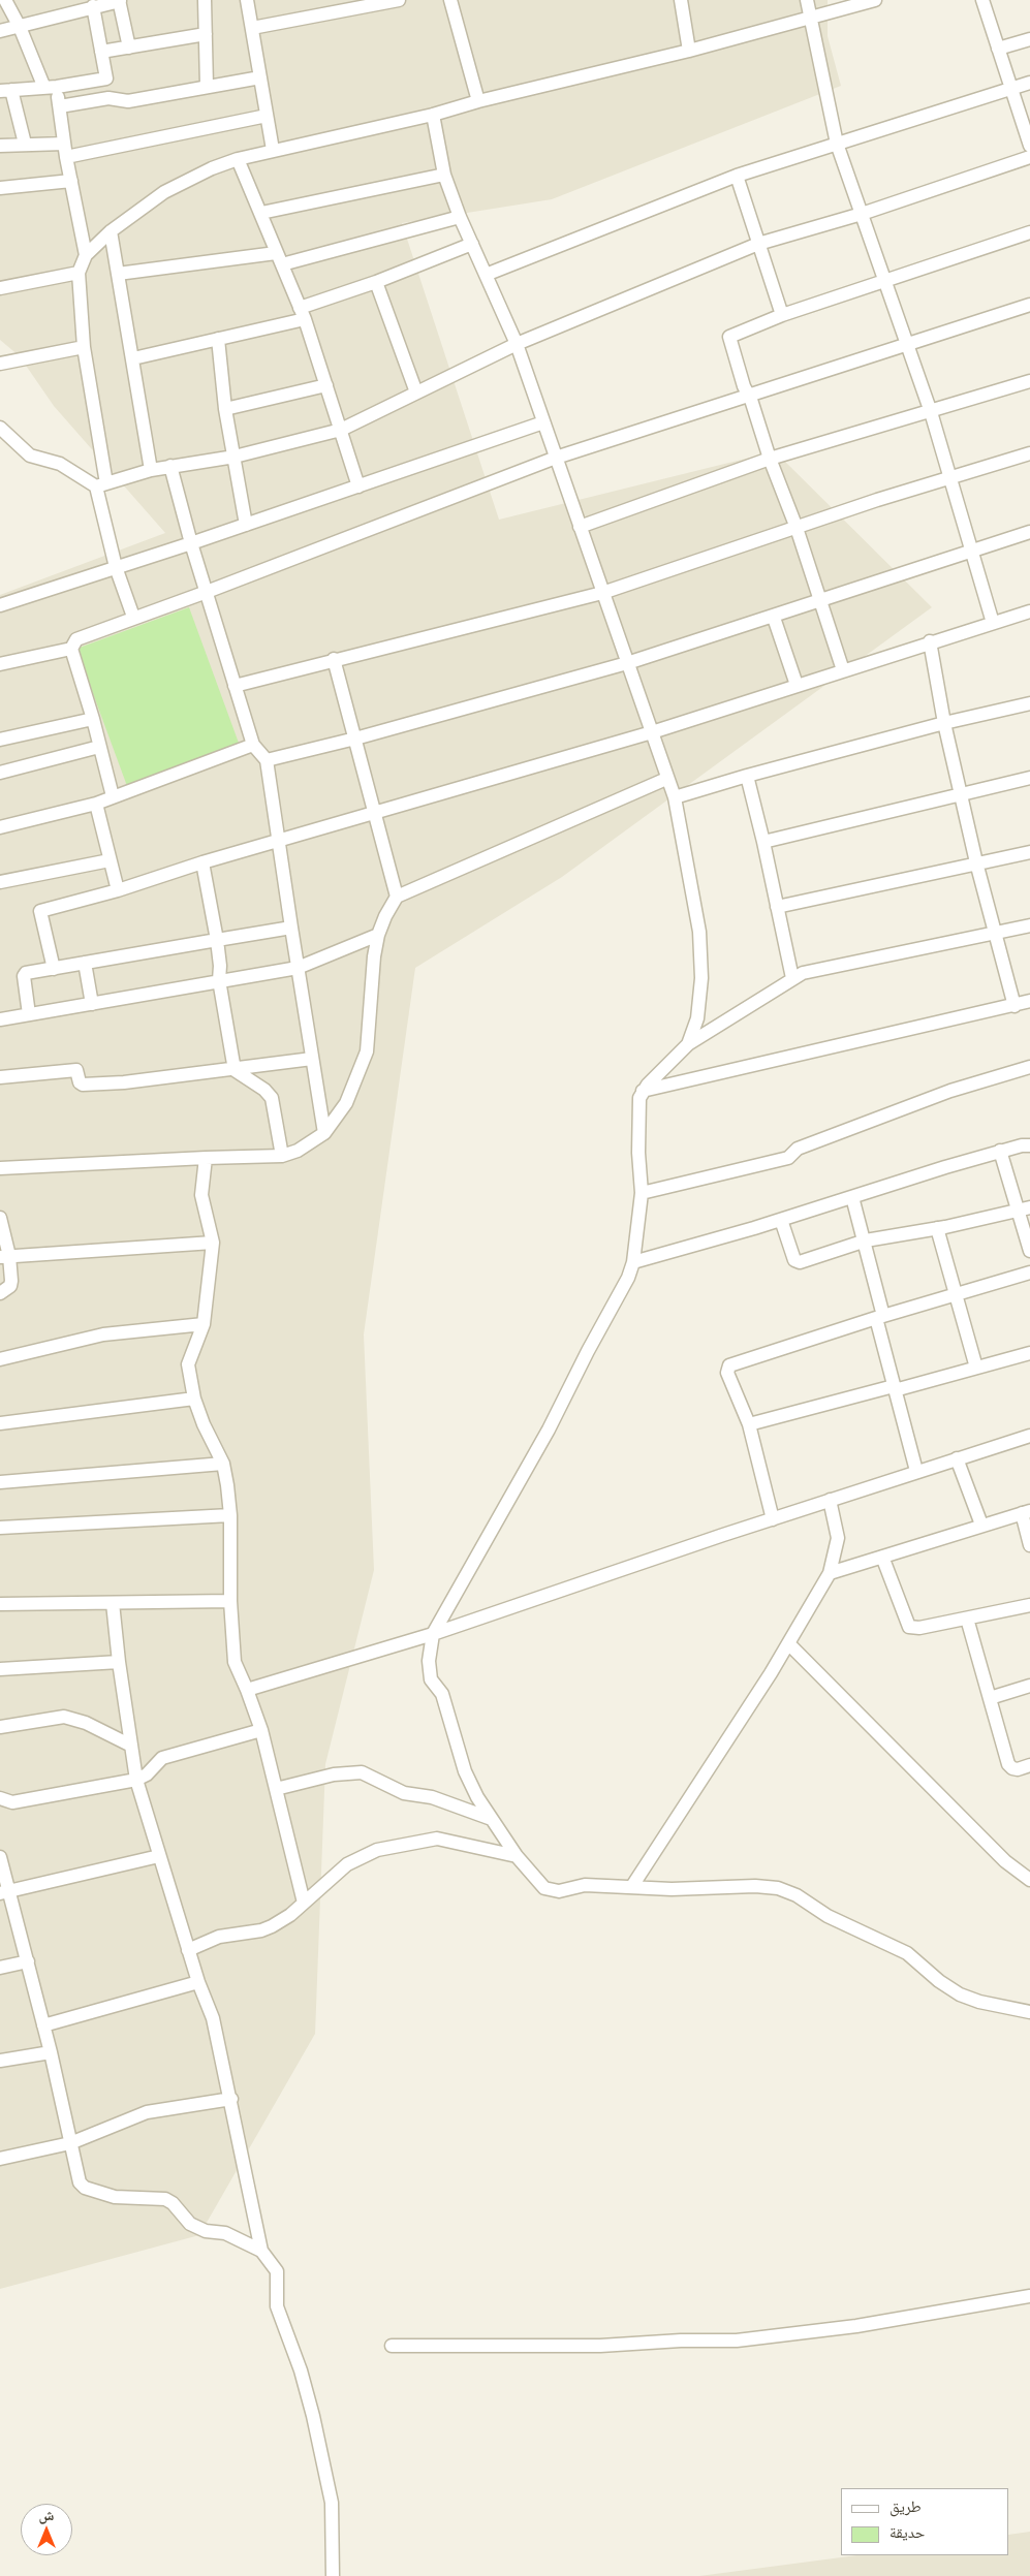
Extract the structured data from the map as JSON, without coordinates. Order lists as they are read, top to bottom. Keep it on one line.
{"legend":["طريق","حديقة"],"north":"top"}
